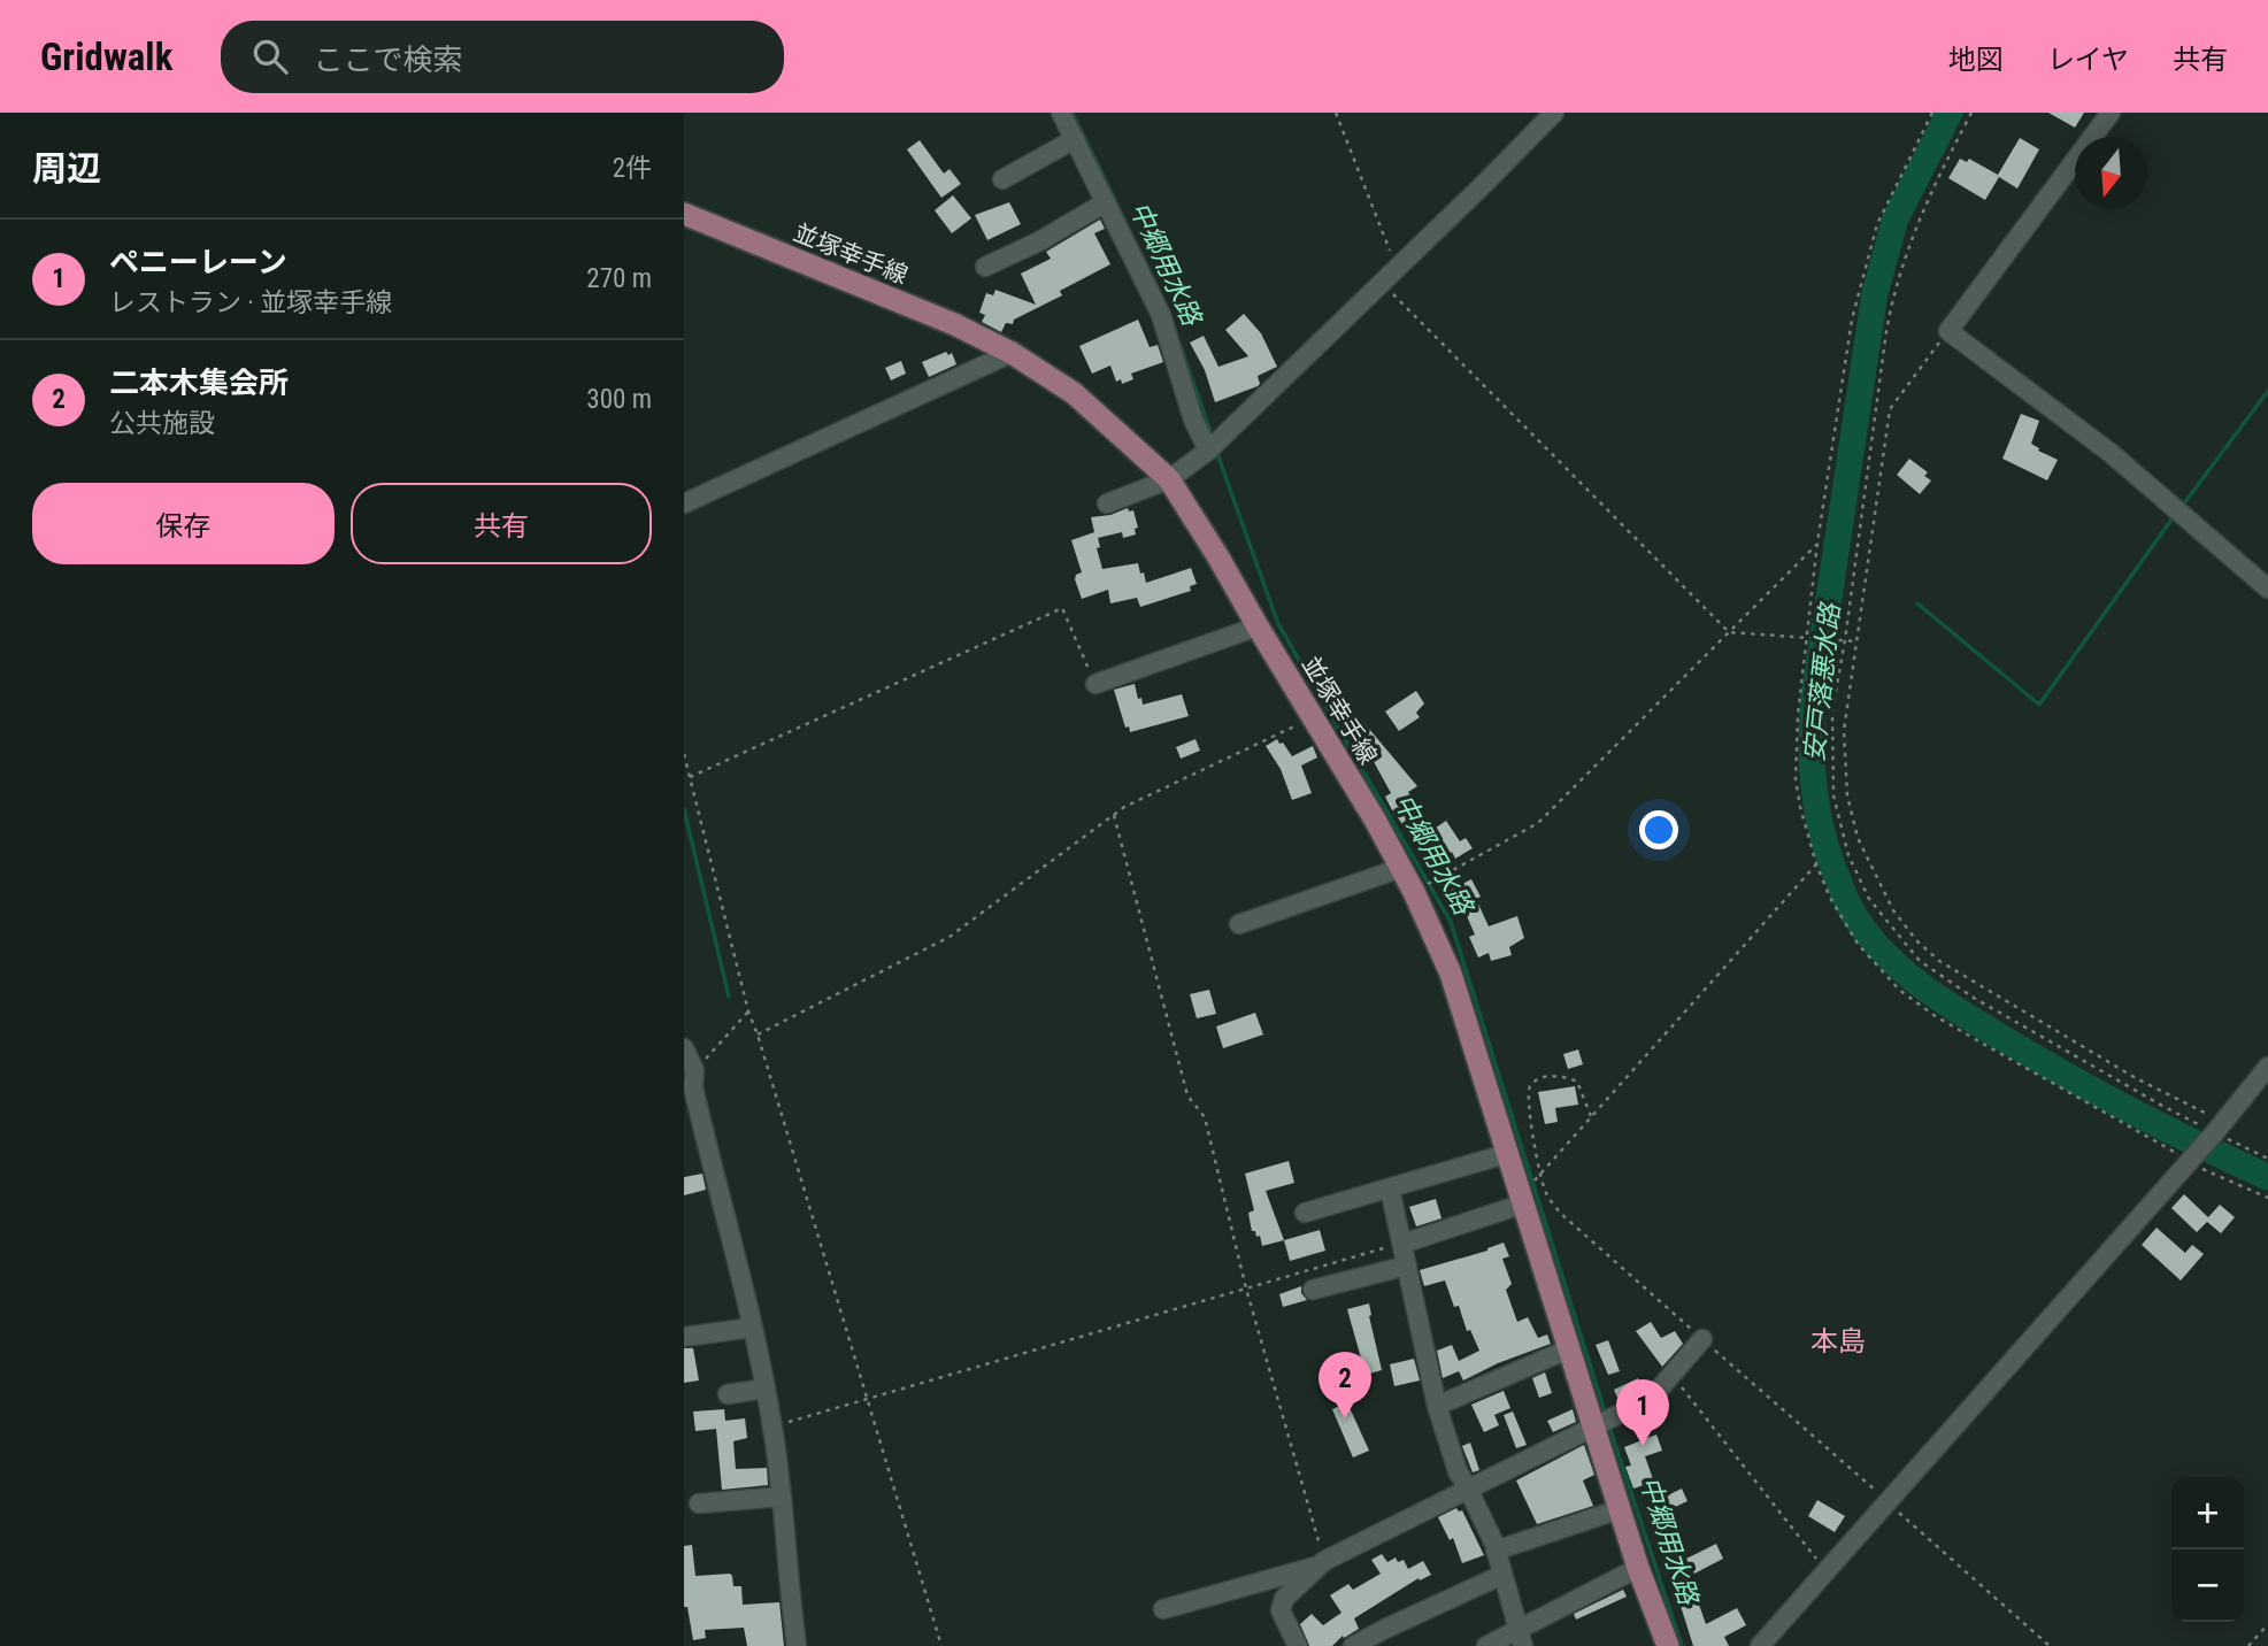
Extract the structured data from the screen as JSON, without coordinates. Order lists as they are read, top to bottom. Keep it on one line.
{"streets":{"main road":["並塚幸手線"]},"districts":["本島"],"water":["中郷用水路","安戸落悪水路"],"north":"bottom","page":{"header":"Gridwalk","search":"ここで検索","nav":["地図","レイヤ","共有"],"heading":["周辺","2件"],"list":[{"mark":"1","name":"ペニーレーン","note":"レストラン · 並塚幸手線","value":"270 m"},{"mark":"2","name":"二本木集会所","note":"公共施設","value":"300 m"}],"buttons":["保存","共有"],"pins":["2","1"],"map_buttons":["+","−"]}}
